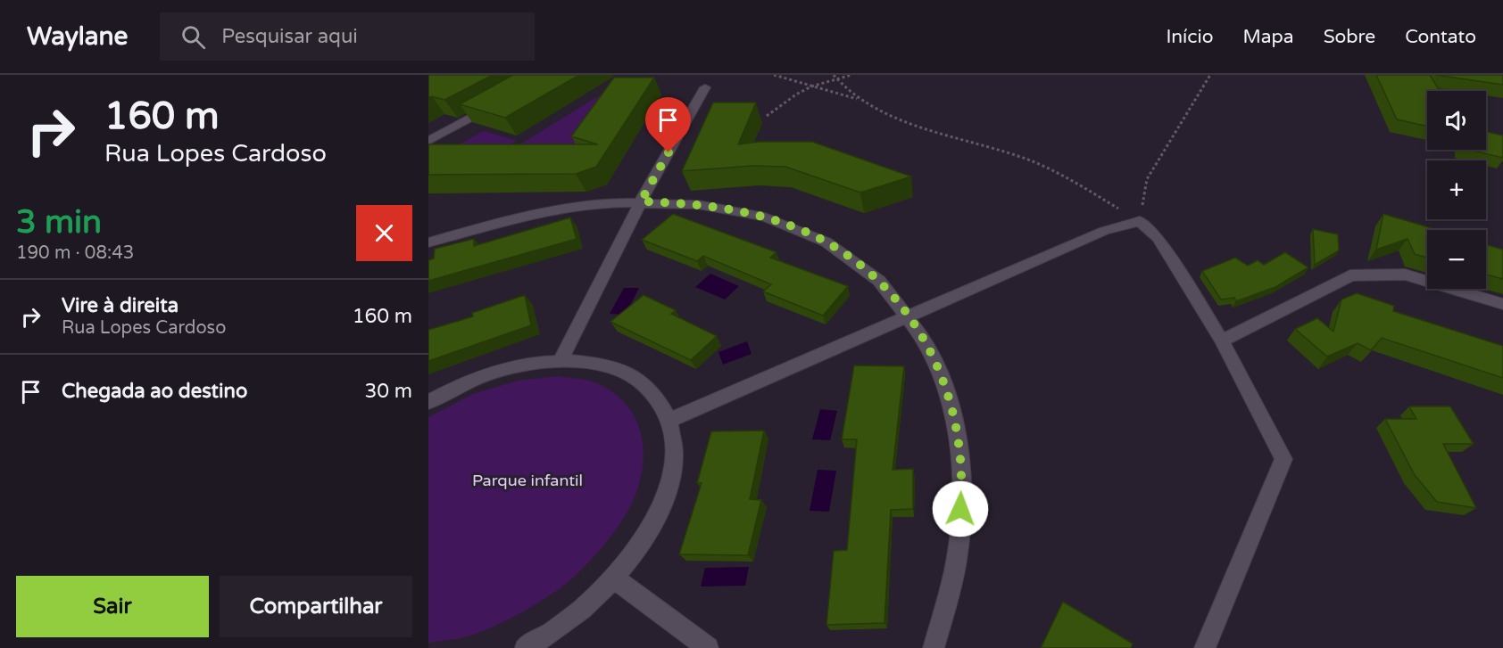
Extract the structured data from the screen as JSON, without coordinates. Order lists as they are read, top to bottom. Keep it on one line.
{"parks":["Parque infantil"],"page":{"header":"Waylane","search":"Pesquisar aqui","nav":["Início","Mapa","Sobre","Contato"],"turn":["160 m","Rua Lopes Cardoso"],"map_buttons":["+","−"],"heading":["3 min","190 m · 08:43"],"list":[{"name":"Vire à direita","note":"Rua Lopes Cardoso","value":"160 m"},{"name":"Chegada ao destino","value":"30 m"}],"buttons":["Sair","Compartilhar"]}}
